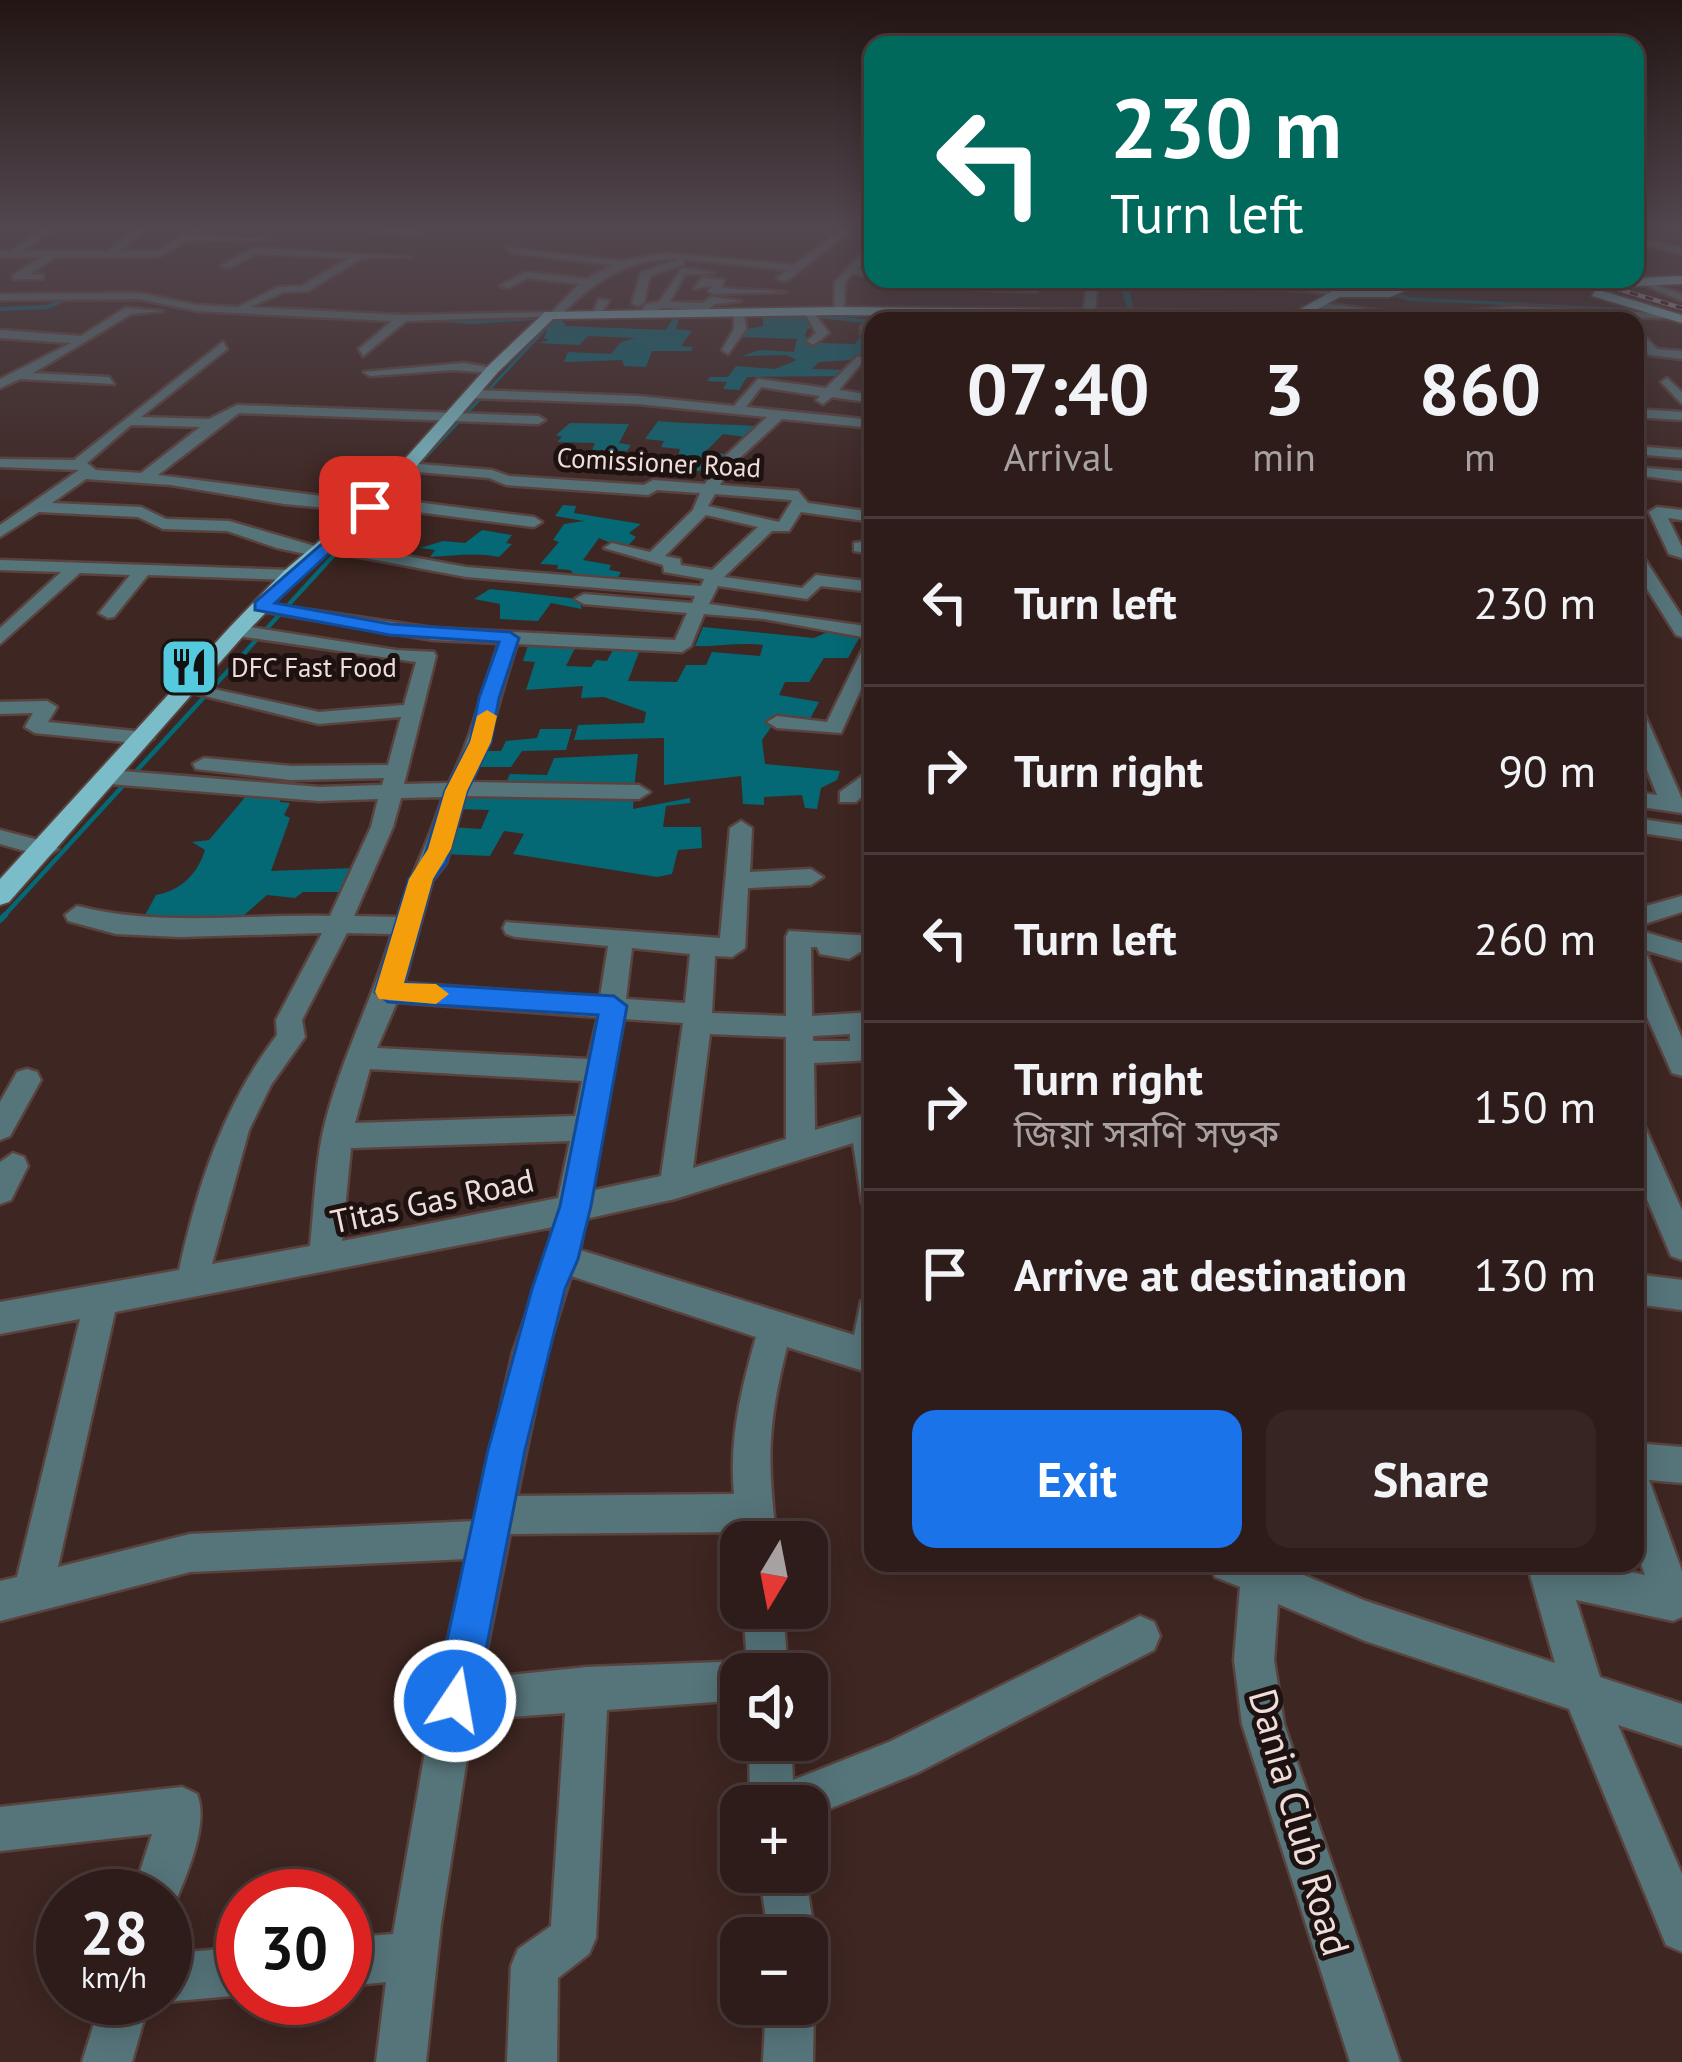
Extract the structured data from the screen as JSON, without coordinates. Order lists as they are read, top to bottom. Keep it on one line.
{"streets":{"street":["Comissioner Road","Titas Gas Road","Dania Club Road"]},"places":{"restaurant":["DFC Fast Food"]},"north":"bottom","page":{"turn":["230 m","Turn left"],"eta":["07:40","Arrival","3","min","860","m"],"list":[{"name":"Turn left","value":"230 m"},{"name":"Turn right","value":"90 m"},{"name":"Turn left","value":"260 m"},{"name":"Turn right","note":"জিয়া সরণি সড়ক","value":"150 m"},{"name":"Arrive at destination","value":"130 m"}],"buttons":["Exit","Share"],"map_buttons":["+","−"],"speed":"28 km/h","limit":"30"}}
